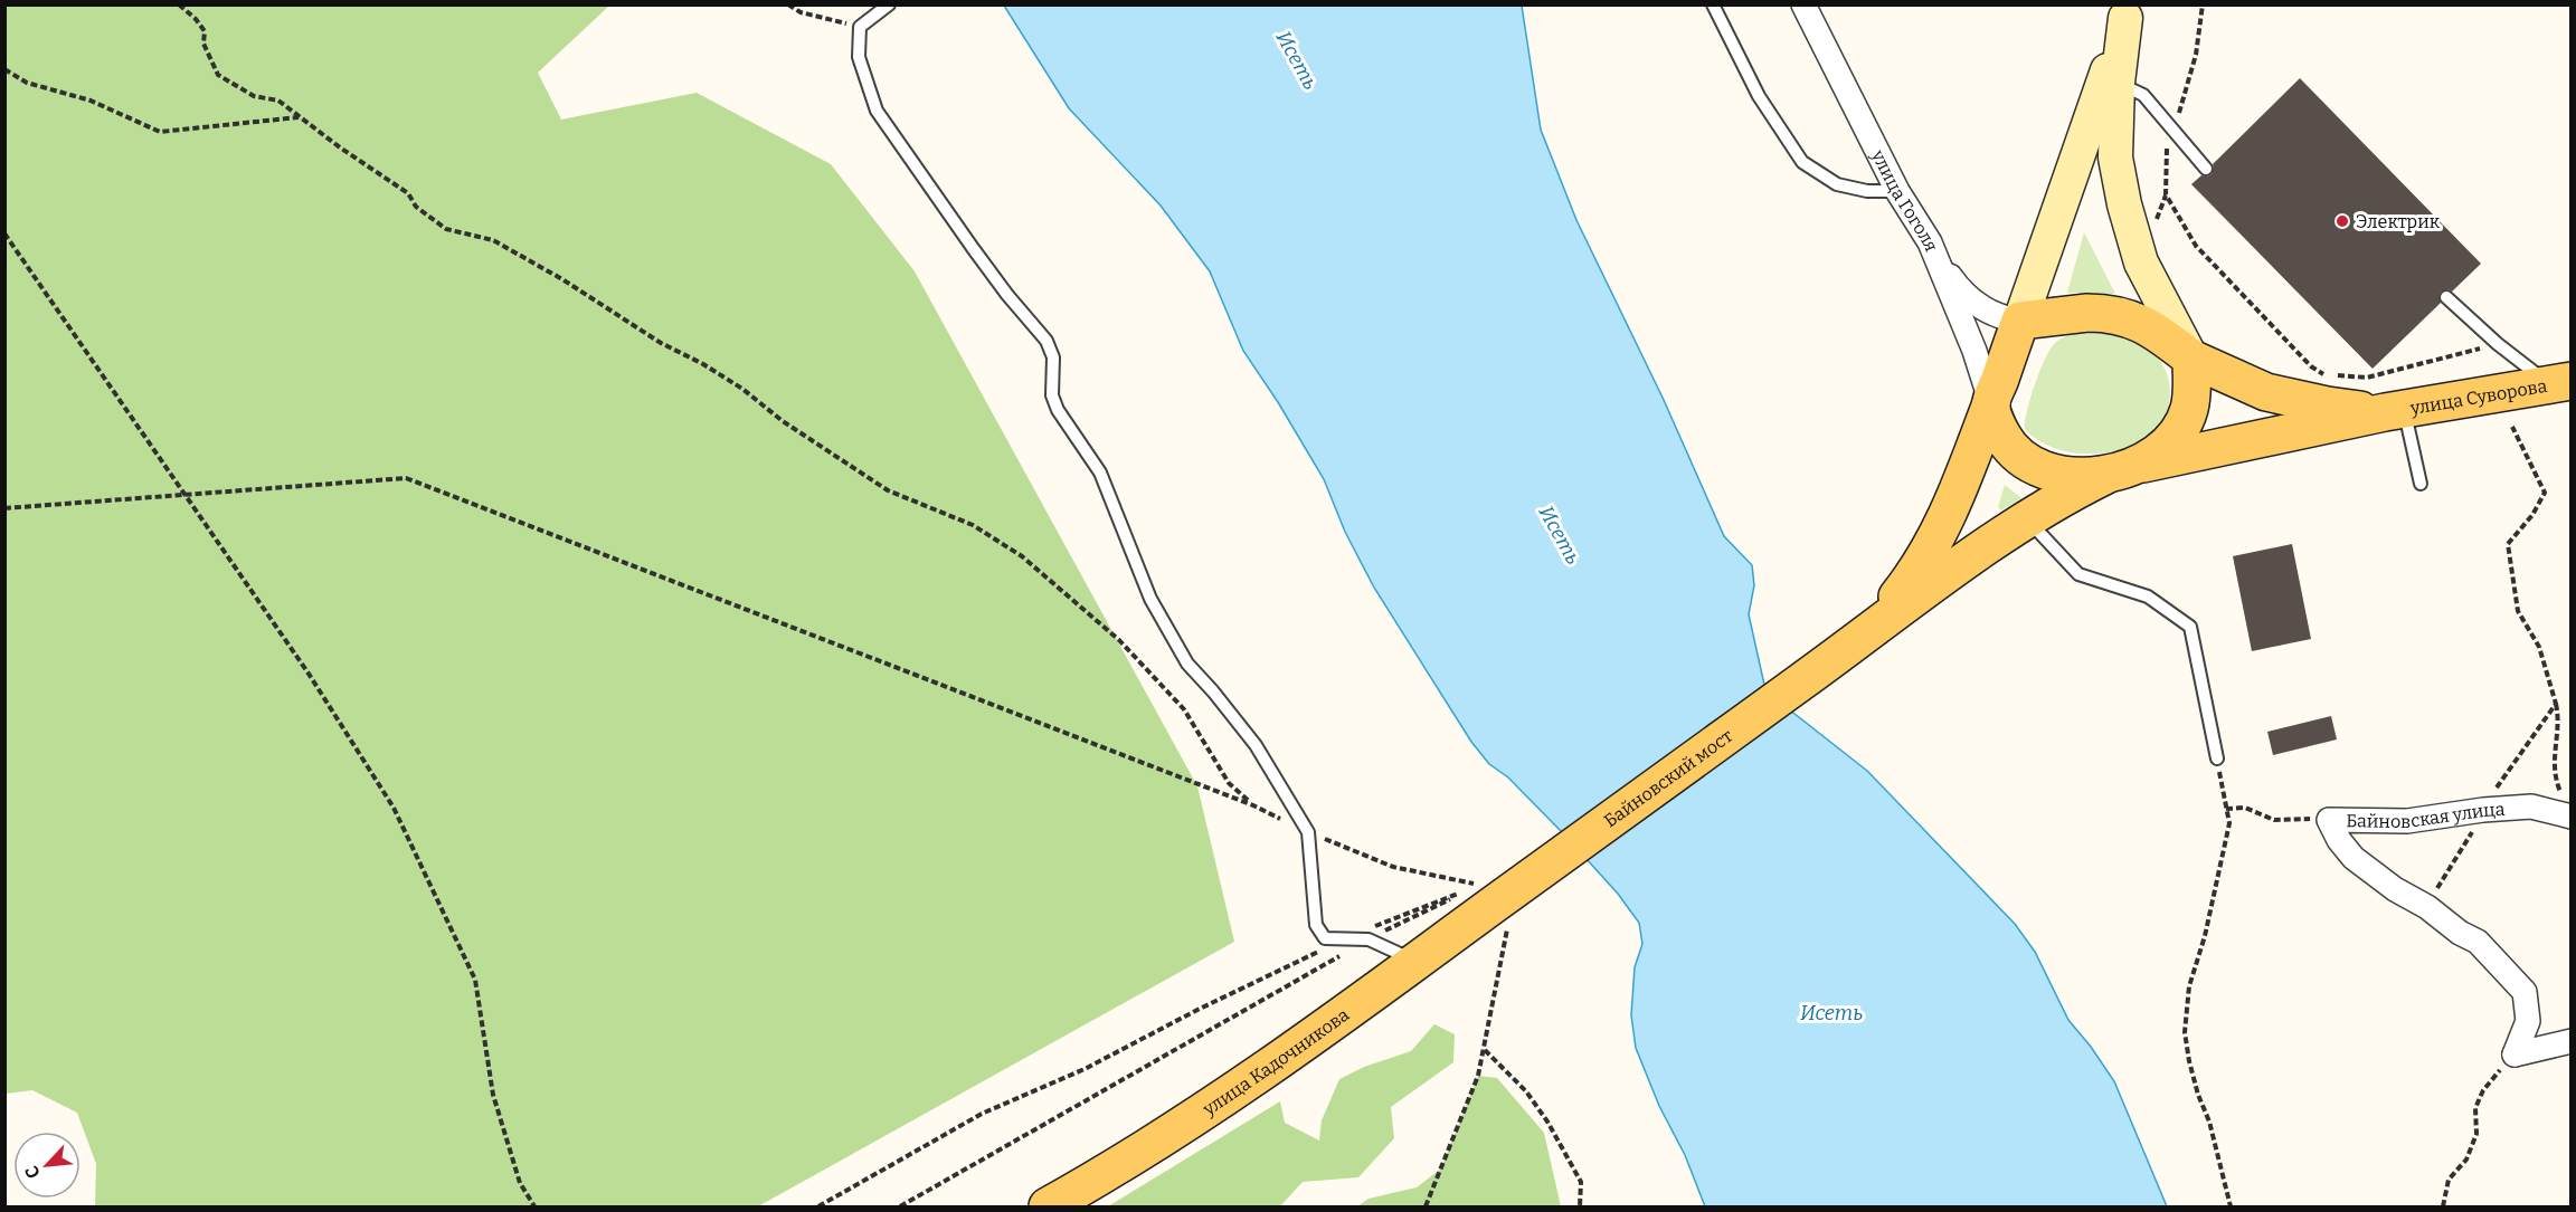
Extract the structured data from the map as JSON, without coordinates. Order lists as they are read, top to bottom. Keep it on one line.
{"streets":{"main road":["улица Суворова","Байновский мост","улица Кадочникова"],"street":["улица Гоголя","Байновская улица"]},"crossings":[["Байновский мост","улица Кадочникова"]],"water":["Исеть"],"places":["Электрик"],"north":"bottom left"}
